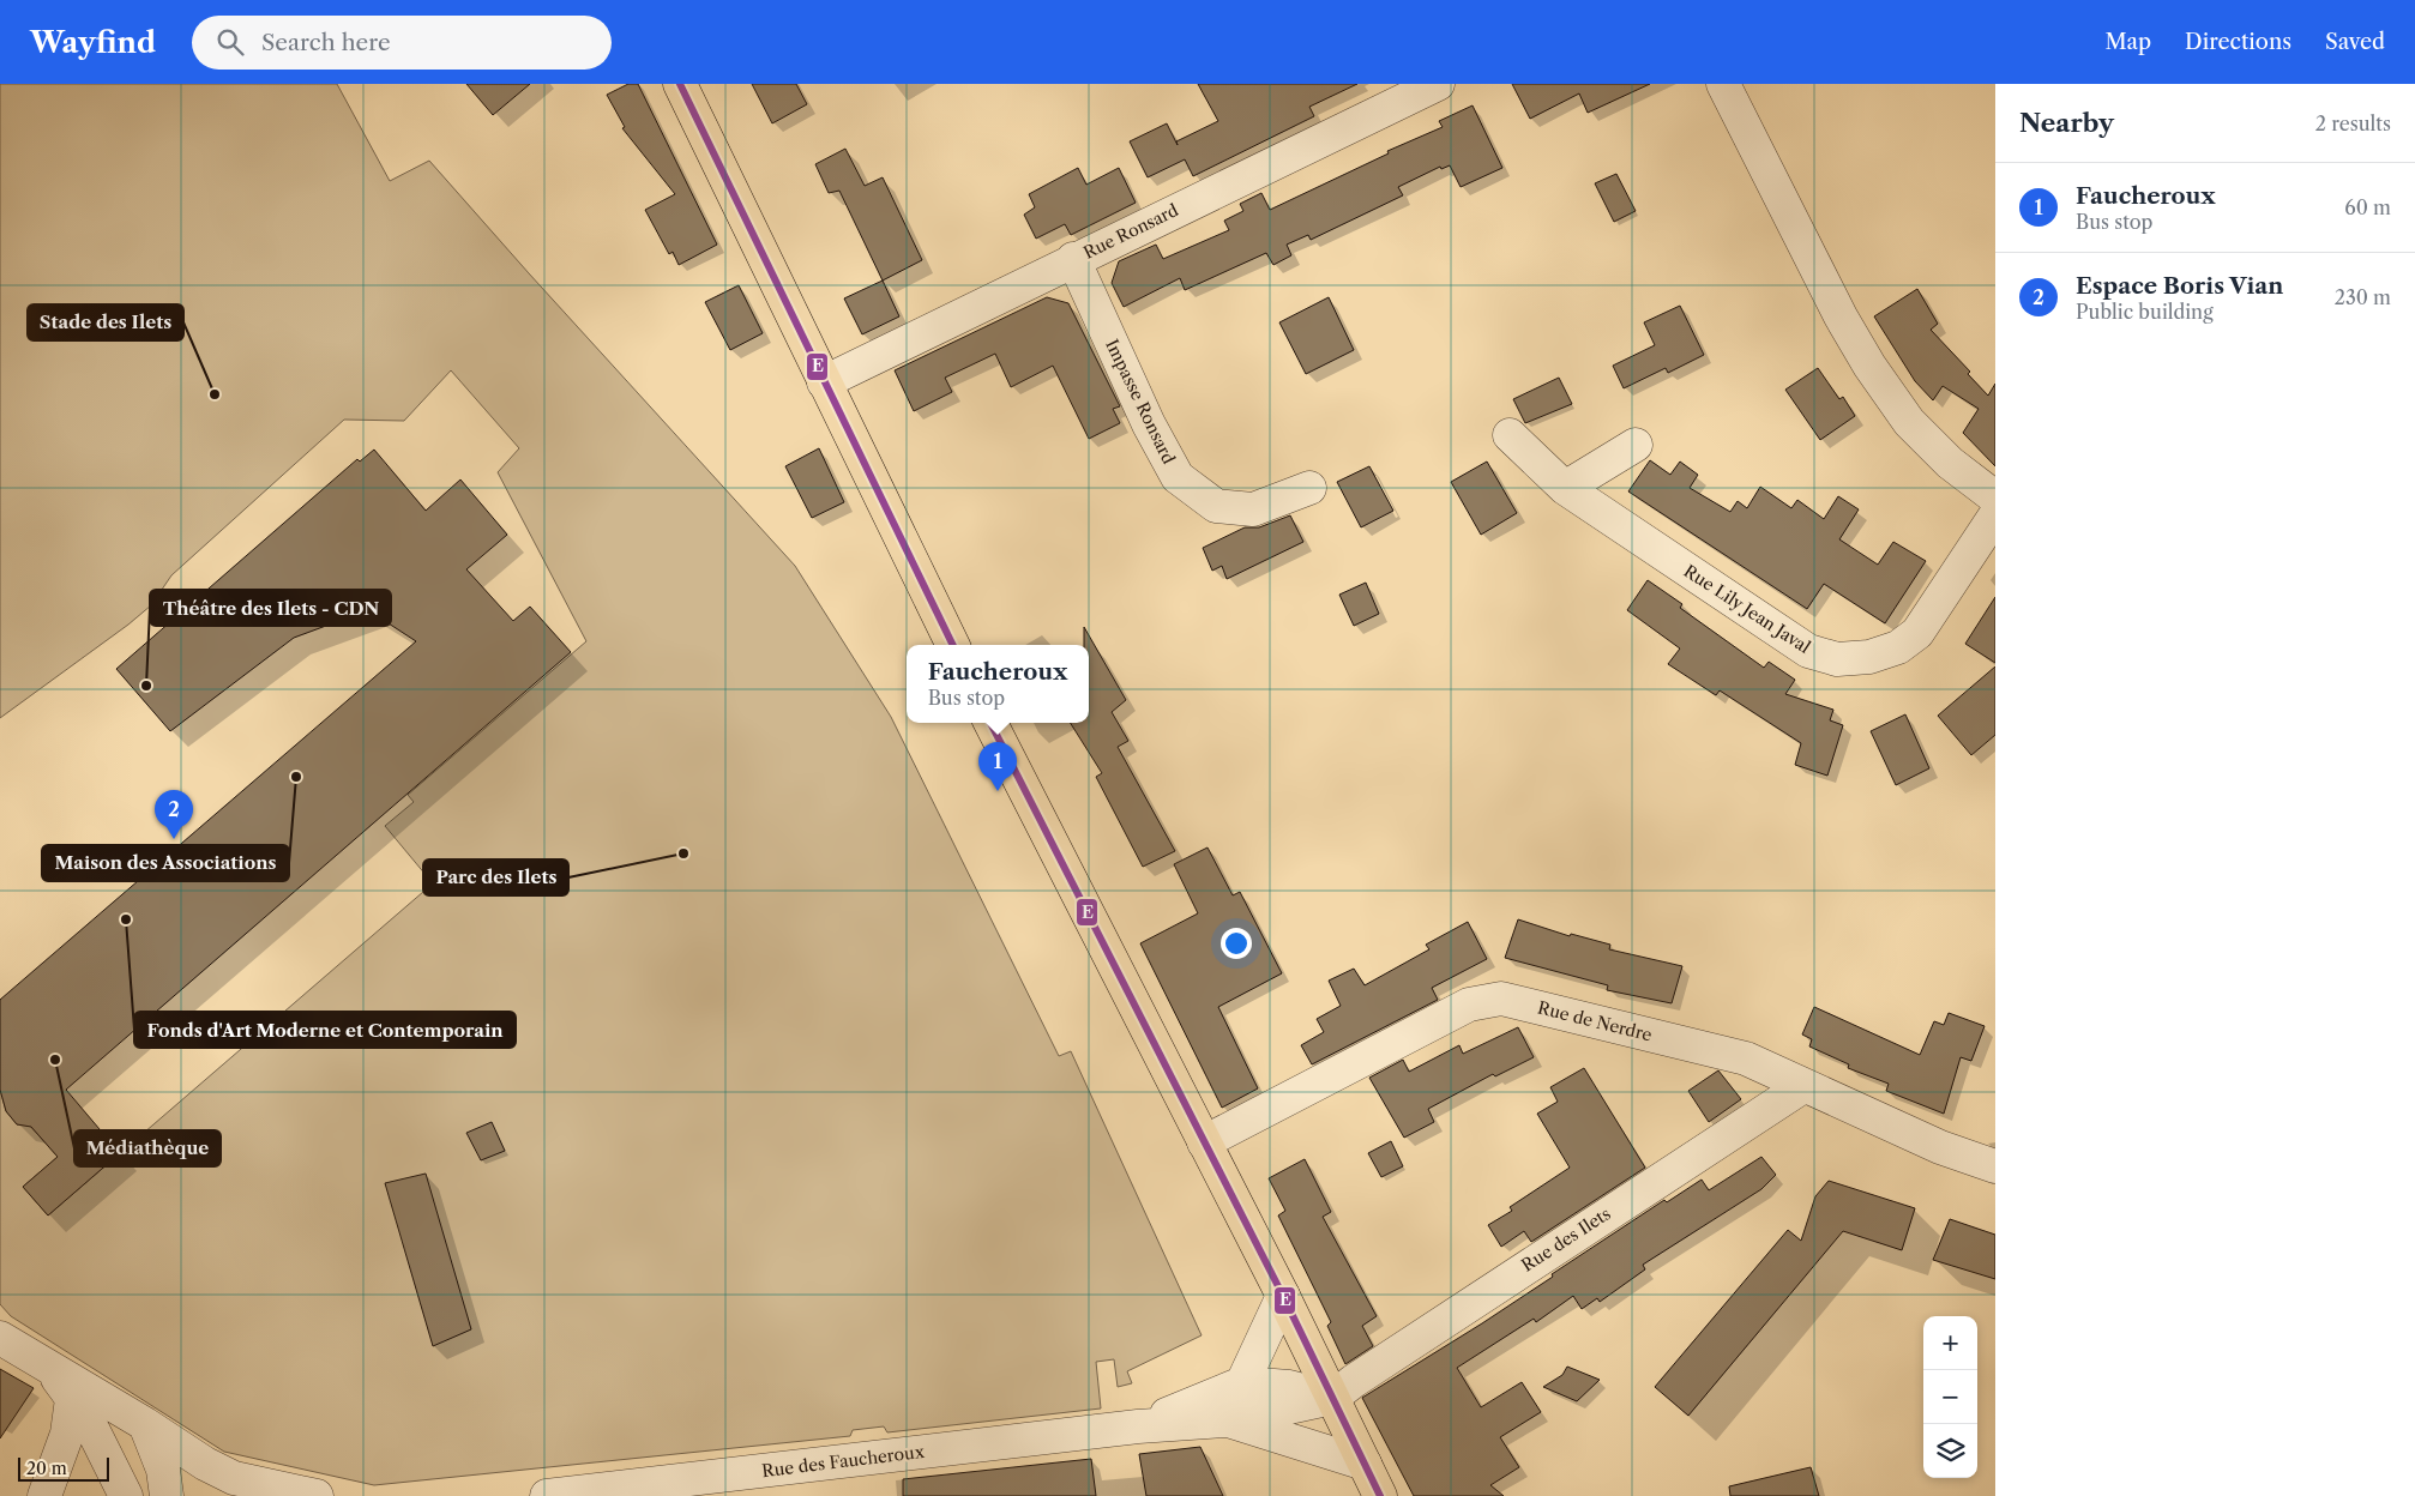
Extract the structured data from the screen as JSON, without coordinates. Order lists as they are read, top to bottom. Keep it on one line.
{"streets":{"street":["Rue Ronsard","Impasse Ronsard","Rue Lily Jean Javal","Rue de Nerdre","Rue des Ilets","Rue des Faucheroux"]},"crossings":[["Rue Ronsard","Impasse Ronsard"],["Rue de Nerdre","Rue des Ilets"],["Rue des Ilets","Rue des Faucheroux"]],"places":["Stade des Ilets","Théâtre des Ilets - CDN","Maison des Associations","Parc des Ilets","Fonds d'Art Moderne et Contemporain","Médiathèque"],"lines":["transit line E"],"scale_bar":"20 m","page":{"header":"Wayfind","search":"Search here","nav":["Map","Directions","Saved"],"heading":["Nearby","2 results"],"list":[{"mark":"1","name":"Faucheroux","note":"Bus stop","value":"60 m"},{"mark":"2","name":"Espace Boris Vian","note":"Public building","value":"230 m"}],"popup":["Faucheroux","Bus stop"],"pins":["1","2"],"map_buttons":["+","−"],"scale":"20 m"}}
